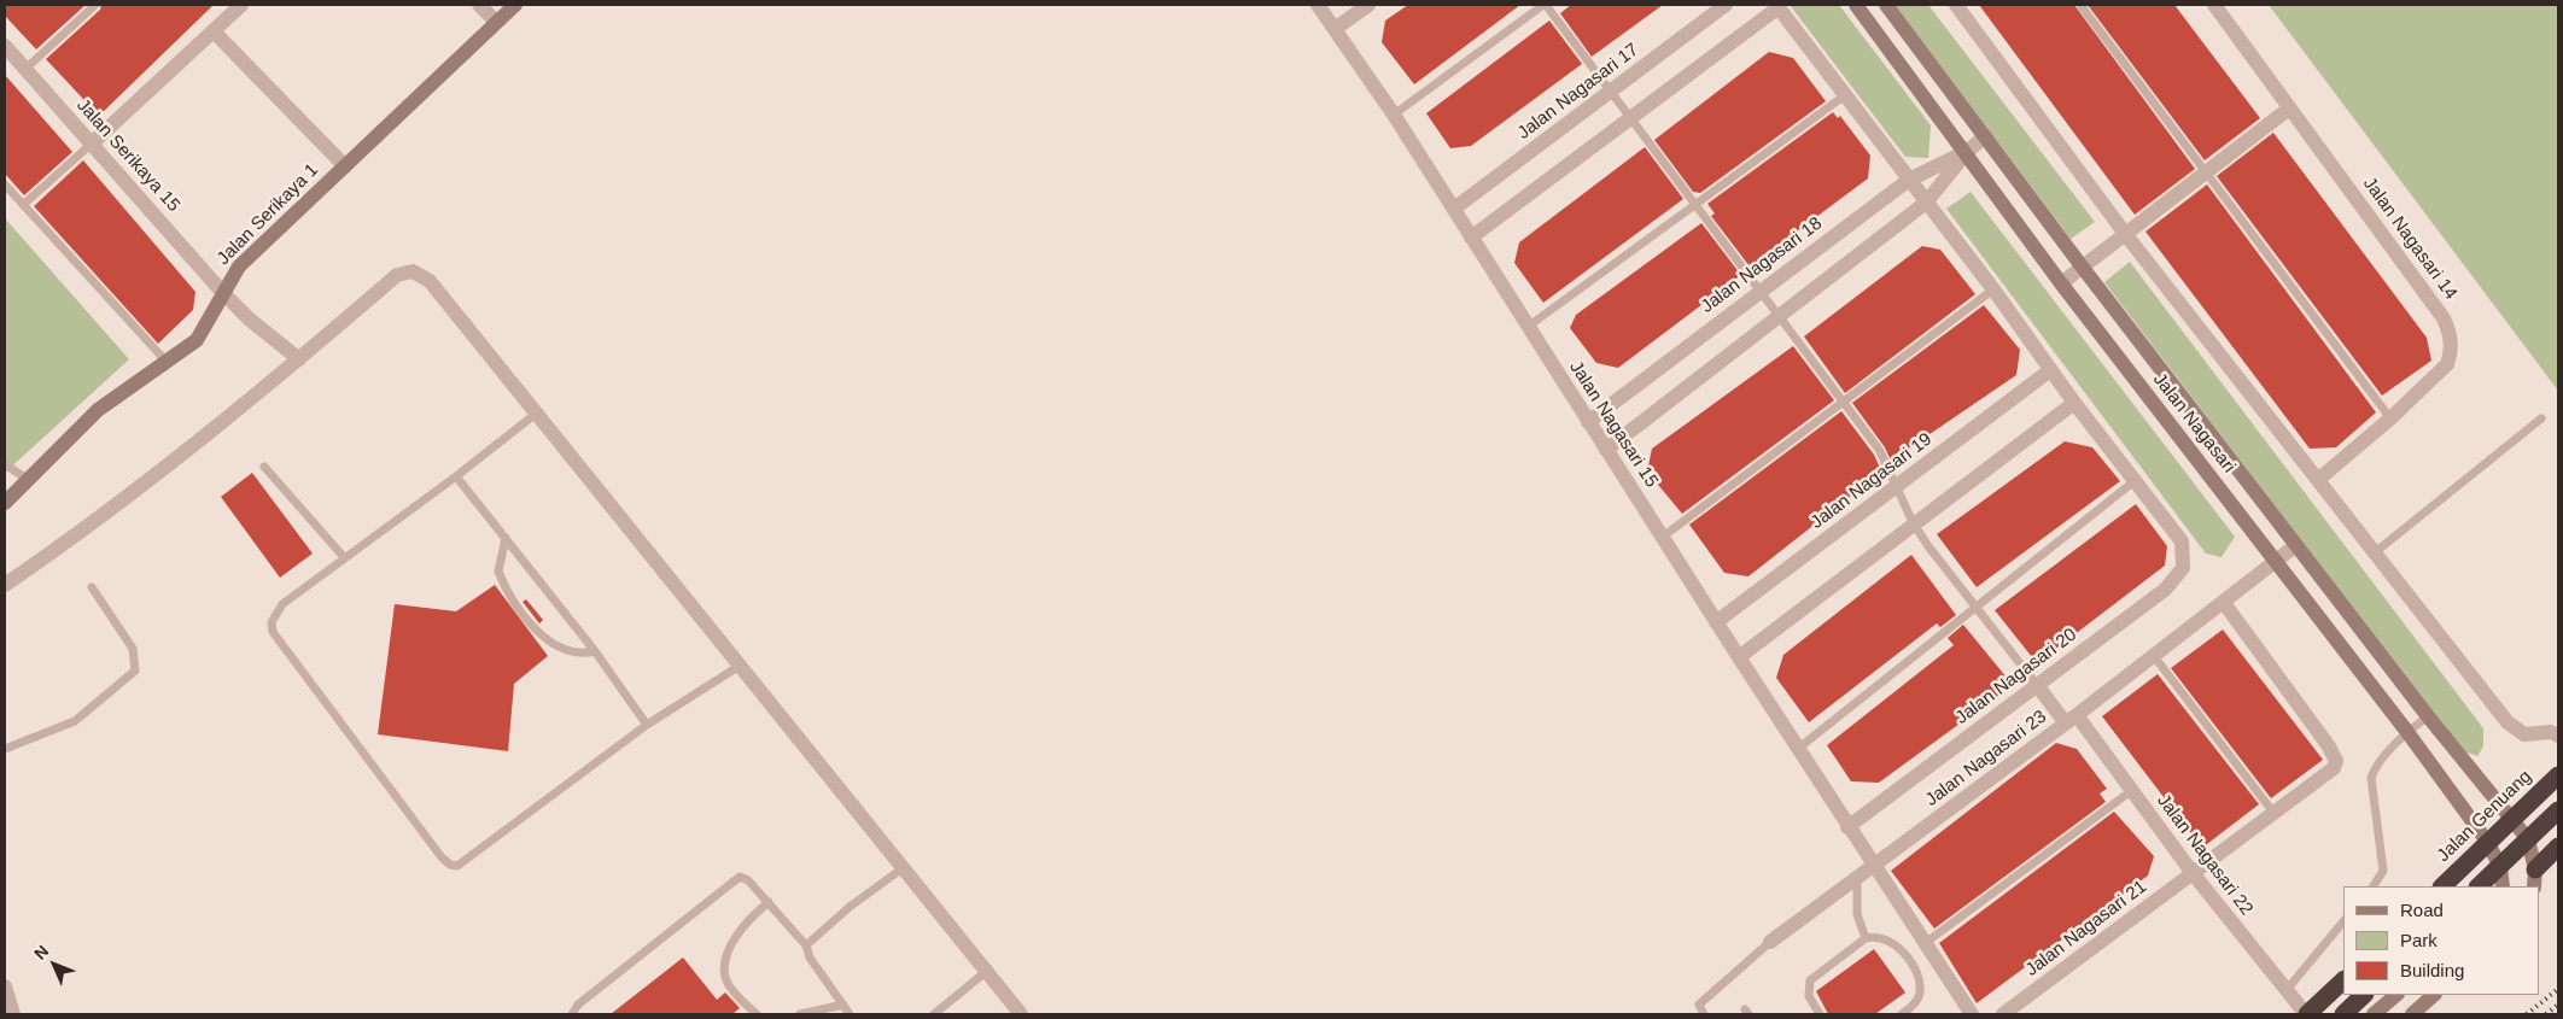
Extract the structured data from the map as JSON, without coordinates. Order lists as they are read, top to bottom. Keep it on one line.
{"streets":{"highway":["Jalan Genuang"],"street":["Jalan Nagasari 17","Jalan Serikaya 15","Jalan Serikaya 1","Jalan Nagasari 14","Jalan Nagasari 18","Jalan Nagasari","Jalan Nagasari 15","Jalan Nagasari 19","Jalan Nagasari 20","Jalan Nagasari 23","Jalan Nagasari 22","Jalan Nagasari 21"]},"crossings":[["Jalan Nagasari 17","Jalan Nagasari 15"],["Jalan Serikaya 15","Jalan Serikaya 1"],["Jalan Nagasari 18","Jalan Nagasari"],["Jalan Nagasari 18","Jalan Nagasari 15"],["Jalan Nagasari","Jalan Nagasari 23"],["Jalan Nagasari","Jalan Genuang"],["Jalan Nagasari 15","Jalan Nagasari 19"],["Jalan Nagasari 15","Jalan Nagasari 20"],["Jalan Nagasari 15","Jalan Nagasari 23"],["Jalan Nagasari 20","Jalan Nagasari 22"],["Jalan Nagasari 23","Jalan Nagasari 22"],["Jalan Nagasari 22","Jalan Nagasari 21"]],"legend":["Road","Park","Building"],"north":"top left"}
